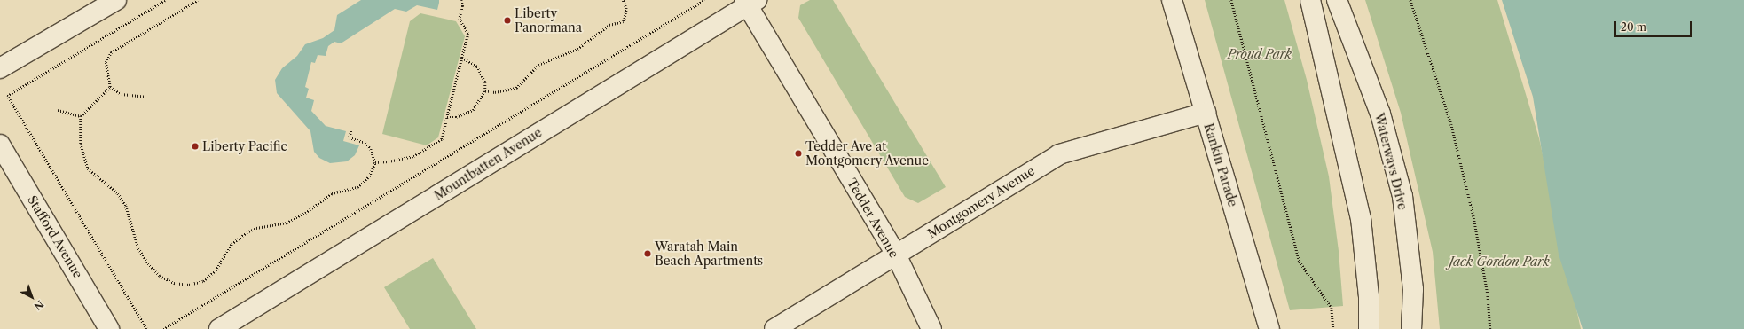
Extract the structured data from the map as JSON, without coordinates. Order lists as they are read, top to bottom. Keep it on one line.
{"streets":{"street":["Waterways Drive","Mountbatten Avenue","Rankin Parade","Montgomery Avenue","Tedder Avenue","Stafford Avenue"]},"crossings":[["Mountbatten Avenue","Tedder Avenue"],["Rankin Parade","Montgomery Avenue"],["Montgomery Avenue","Tedder Avenue"]],"parks":["Proud Park","Jack Gordon Park"],"places":["Liberty Panormana","Liberty Pacific","Tedder Ave at Montgomery Avenue","Waratah Main Beach Apartments"],"scale_bar":"20 m","north":"bottom right"}
